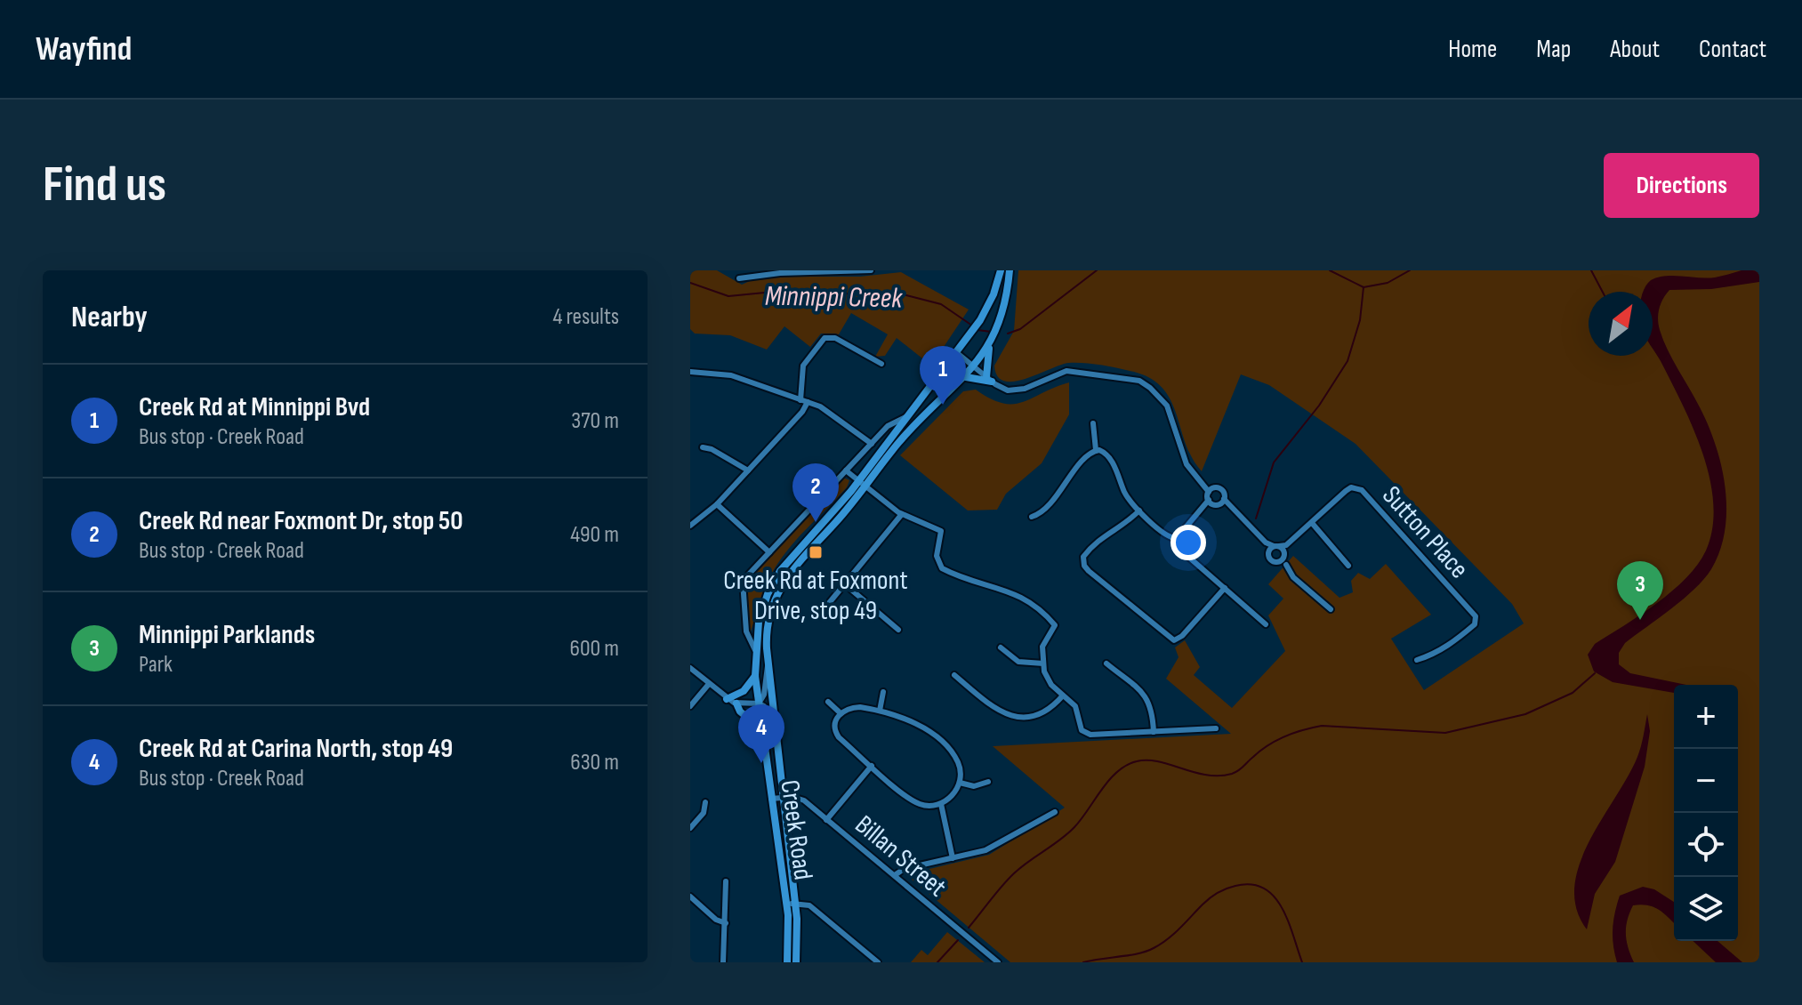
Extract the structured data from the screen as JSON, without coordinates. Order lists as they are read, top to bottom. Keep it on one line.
{"streets":{"main road":["Creek Road"],"street":["Sutton Place","Billan Street"]},"crossings":[["Creek Road","Billan Street"]],"water":["Minnippi Creek"],"places":{"transit":["Creek Rd at Foxmont Drive, stop 49"]},"north":"top right","page":{"header":"Wayfind","nav":["Home","Map","About","Contact"],"buttons":"Directions","title":"Find us","heading":["Nearby","4 results"],"pins":["1","2","3","4"],"list":[{"mark":"1","name":"Creek Rd at Minnippi Bvd","note":"Bus stop · Creek Road","value":"370 m"},{"mark":"2","name":"Creek Rd near Foxmont Dr, stop 50","note":"Bus stop · Creek Road","value":"490 m"},{"mark":"3","name":"Minnippi Parklands","note":"Park","value":"600 m"},{"mark":"4","name":"Creek Rd at Carina North, stop 49","note":"Bus stop · Creek Road","value":"630 m"}],"map_buttons":["+","−"]}}
